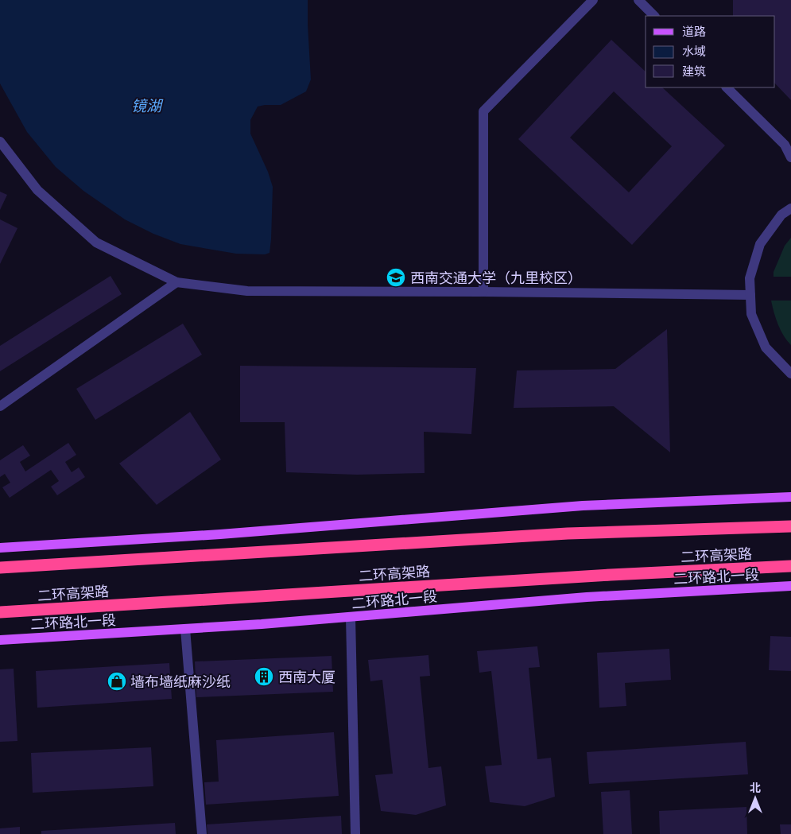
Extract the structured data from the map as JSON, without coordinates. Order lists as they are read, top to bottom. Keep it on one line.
{"streets":{"highway":["二环高架路"],"main road":["二环路北一段"]},"water":["镜湖"],"places":{"school or university":["西南交通大学（九里校区）"],"building":["西南大厦"],"shop":["墙布墙纸麻沙纸"]},"legend":["道路","水域","建筑"],"north":"top"}
